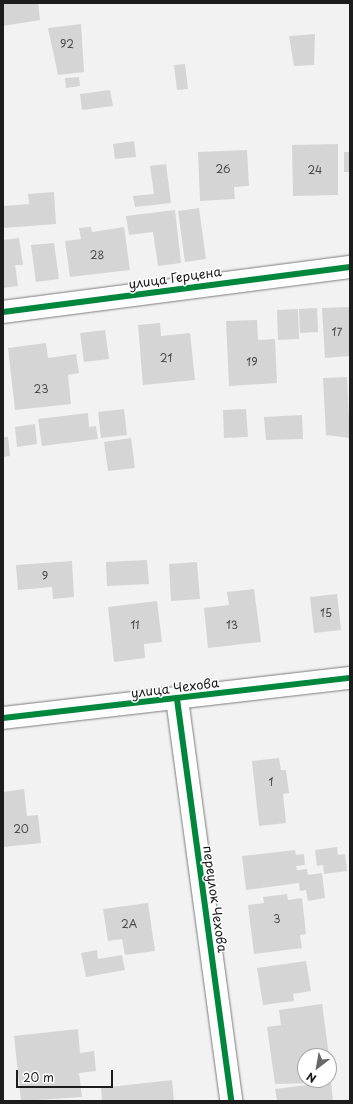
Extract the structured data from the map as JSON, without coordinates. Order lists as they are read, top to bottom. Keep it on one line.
{"streets":{"street":["улица Герцена","улица Чехова","переулок Чехова"]},"crossings":[["улица Чехова","переулок Чехова"]],"house_numbers":["92","26","24","28","17","21","19","23","9","15","11","13","1","20","3","2А"],"scale_bar":"20 m","north":"bottom left"}
